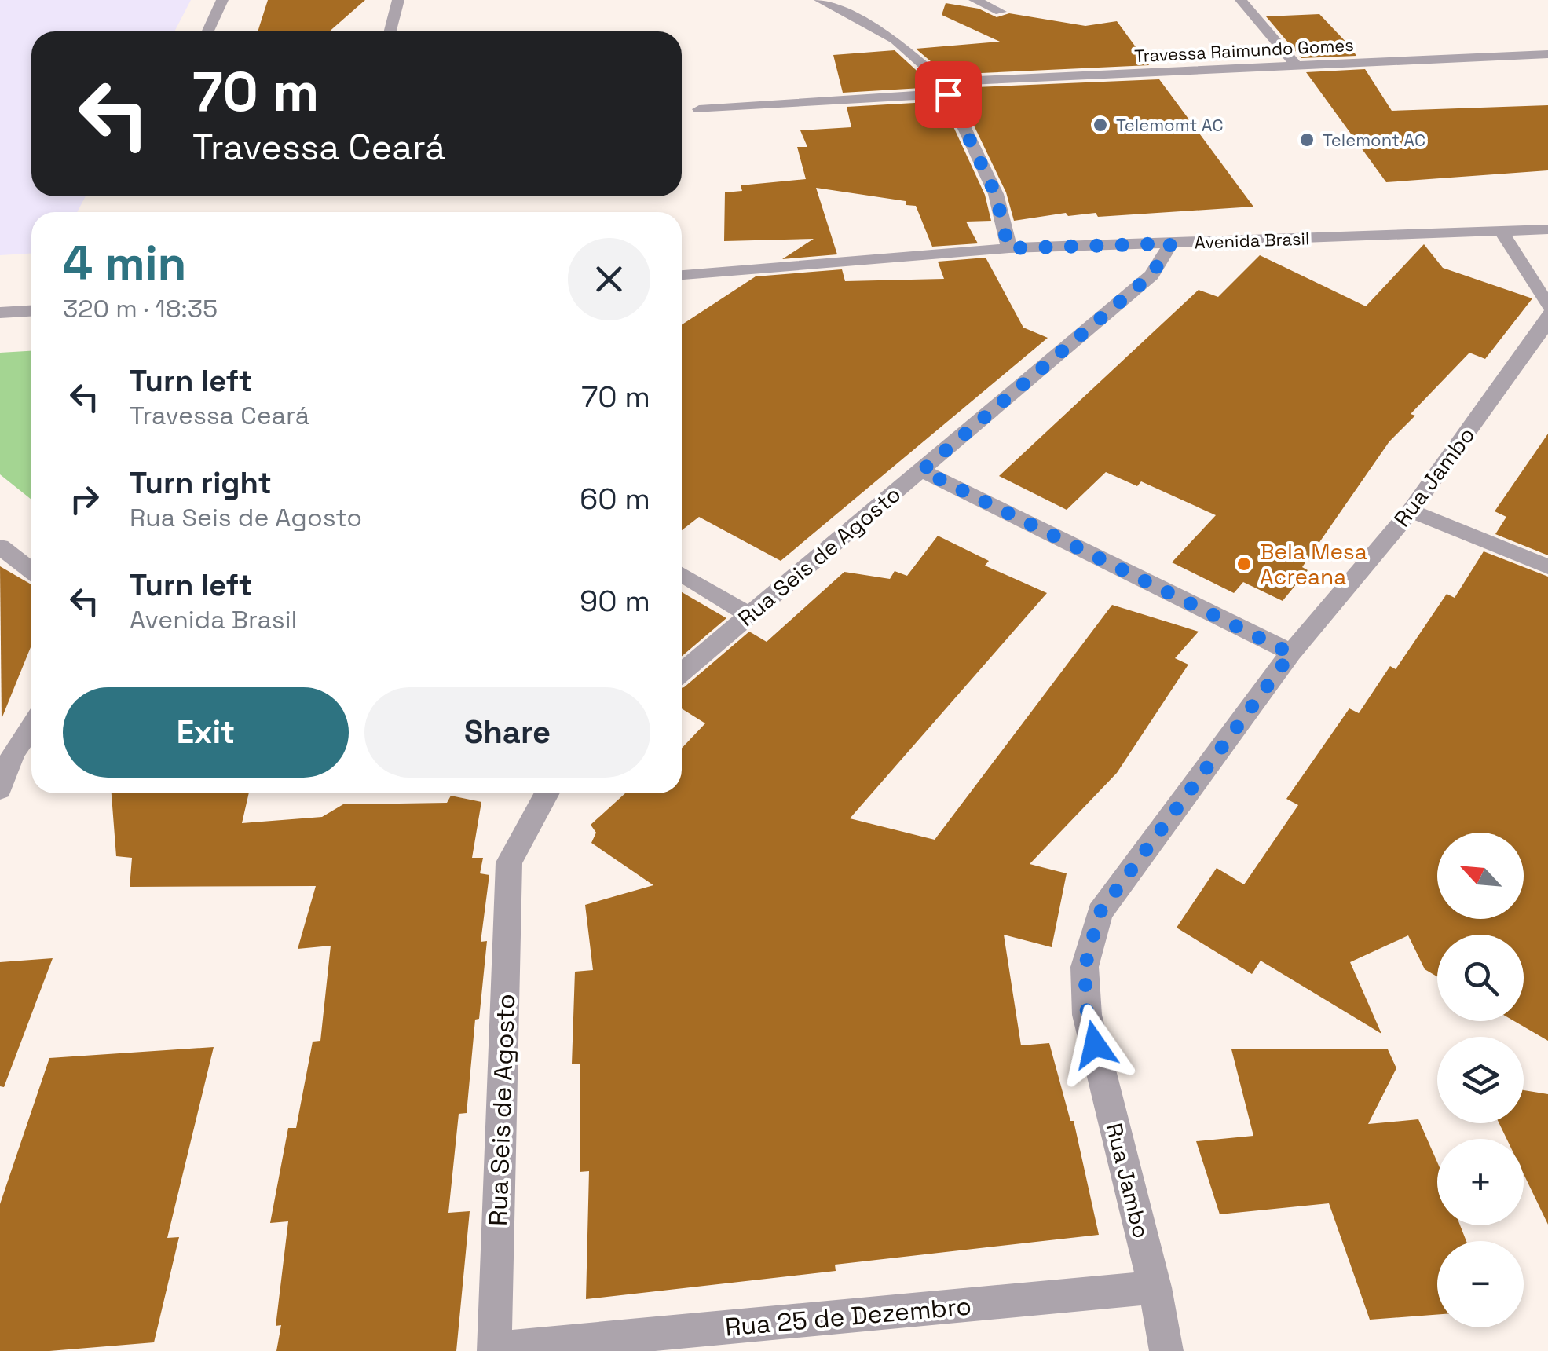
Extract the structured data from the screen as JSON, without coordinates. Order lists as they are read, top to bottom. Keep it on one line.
{"streets":{"street":["Travessa Raimundo Gomes","Avenida Brasil","Rua Jambo","Rua Seis de Agosto","Rua 25 de Dezembro"]},"crossings":[["Avenida Brasil","Rua Seis de Agosto"],["Rua Jambo","Rua 25 de Dezembro"],["Rua Seis de Agosto","Rua 25 de Dezembro"]],"places":["Telemomt AC","Telemont AC","Bela Mesa Acreana"],"north":"top left","page":{"turn":["70 m","Travessa Ceará"],"heading":["4 min","320 m · 18:35"],"list":[{"name":"Turn left","note":"Travessa Ceará","value":"70 m"},{"name":"Turn right","note":"Rua Seis de Agosto","value":"60 m"},{"name":"Turn left","note":"Avenida Brasil","value":"90 m"}],"buttons":["Exit","Share"],"map_buttons":["+","−"]}}
